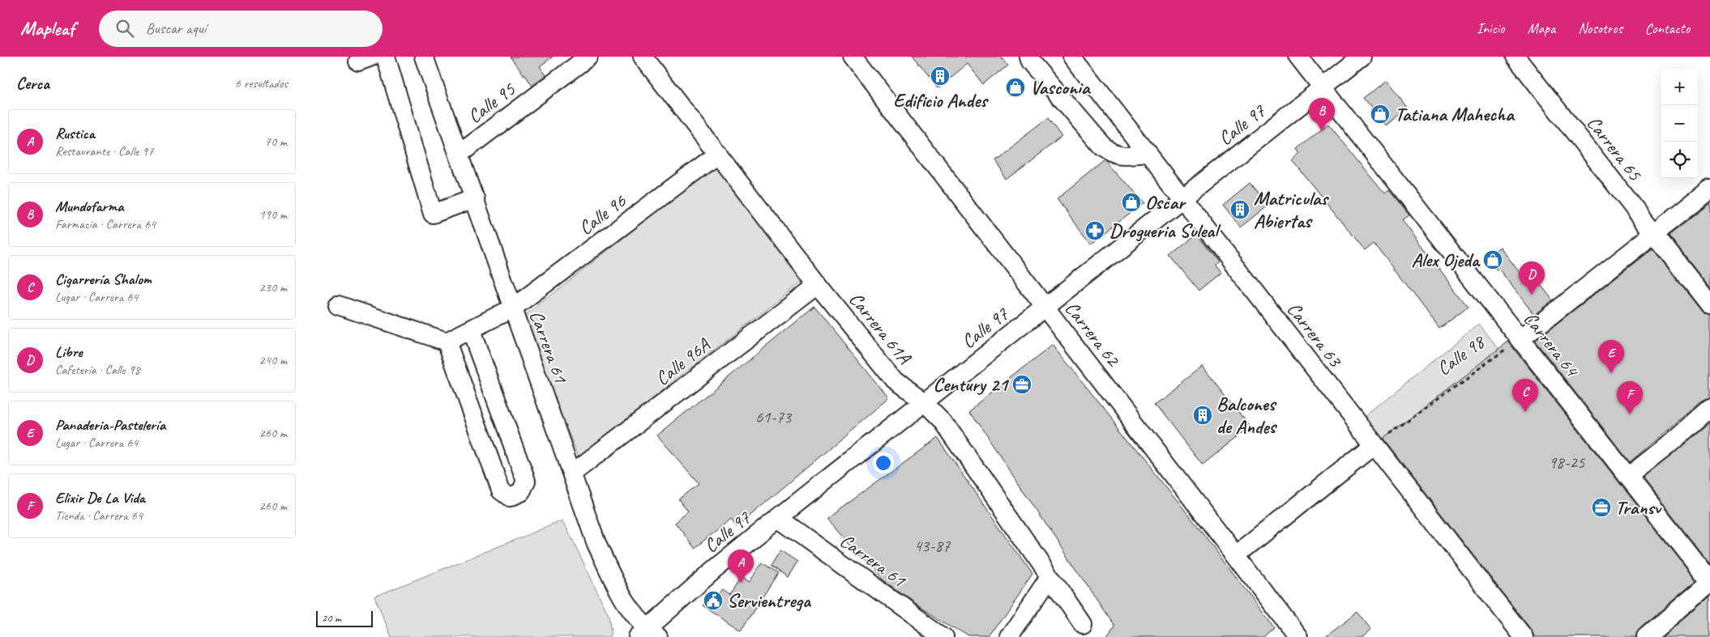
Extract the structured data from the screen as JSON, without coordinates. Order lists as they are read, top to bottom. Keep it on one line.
{"streets":{"street":["Calle 95","Calle 97","Carrera 65","Calle 96","Carrera 61A","Carrera 62","Carrera 63","Carrera 64","Carrera 61","Calle 96A"],"path":["Calle 98"]},"crossings":[["Calle 95","Carrera 61"],["Calle 97","Carrera 61A"],["Calle 97","Carrera 62"],["Calle 97","Carrera 63"],["Calle 97","Carrera 64"],["Calle 97","Carrera 61"],["Calle 96","Carrera 61A"],["Calle 96","Carrera 61"],["Carrera 61A","Calle 96A"],["Carrera 63","Calle 98"],["Carrera 64","Calle 98"],["Carrera 61","Calle 96A"]],"places":{"building":["Edificio Andes","Matriculas Abiertas","Balcones de Andes"],"shop":["Vasconia","Tatiana Mahecha","Oscar","Alex Ojeda"],"pharmacy":["Drogueria Suleal"],"office":["Century 21","Transv"],"public building":["Servientrega"]},"house_numbers":["61-73","98-25","43-87"],"scale_bar":"20 m","page":{"header":"Mapleaf","search":"Buscar aquí","nav":["Inicio","Mapa","Nosotros","Contacto"],"heading":["Cerca","6 resultados"],"map_buttons":["+","−"],"pins":["B","D","E","C","F","A"],"list":[{"mark":"A","name":"Rustica","note":"Restaurante · Calle 97","value":"70 m"},{"mark":"B","name":"Mundofarma","note":"Farmacia · Carrera 64","value":"190 m"},{"mark":"C","name":"Cigarrería Shalom","note":"Lugar · Carrera 64","value":"230 m"},{"mark":"D","name":"Libre","note":"Cafetería · Calle 98","value":"240 m"},{"mark":"E","name":"Panaderia-Pastelería","note":"Lugar · Carrera 64","value":"260 m"},{"mark":"F","name":"Elixir De La Vida","note":"Tienda · Carrera 64","value":"260 m"}],"scale":"20 m"}}
